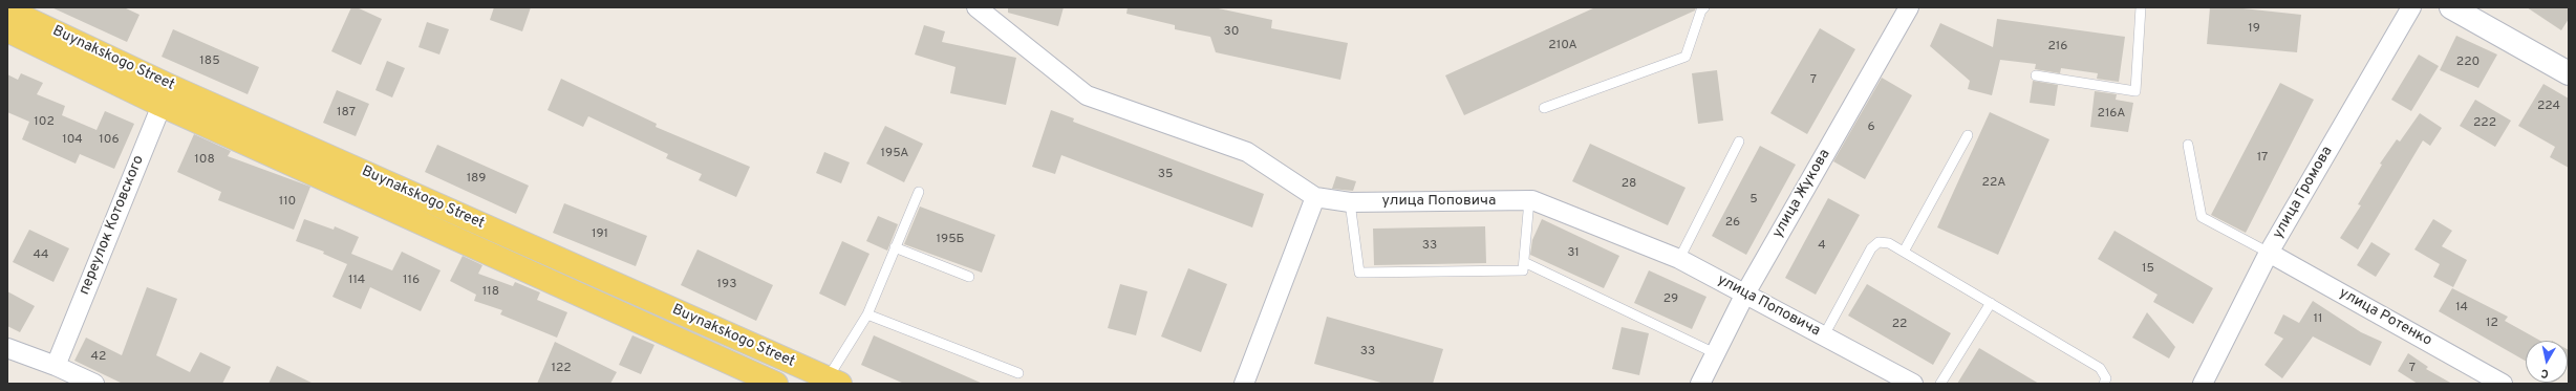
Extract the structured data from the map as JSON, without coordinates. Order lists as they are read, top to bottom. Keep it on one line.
{"streets":{"main road":["Buynakskogo Street"],"street":["улица Громова","улица Жукова","улица Поповича","переулок Котовского","улица Ротенко"]},"crossings":[["Buynakskogo Street","переулок Котовского"],["улица Громова","улица Ротенко"],["улица Жукова","улица Поповича"]],"house_numbers":["19","30","210А","216","185","220","7","224","187","216А","102","222","6","104","106","195А","17","108","35","189","22А","28","5","110","26","191","195Б","33","4","31","44","15","114","116","193","118","29","14","11","12","22","33","42","122","7"],"north":"bottom"}
